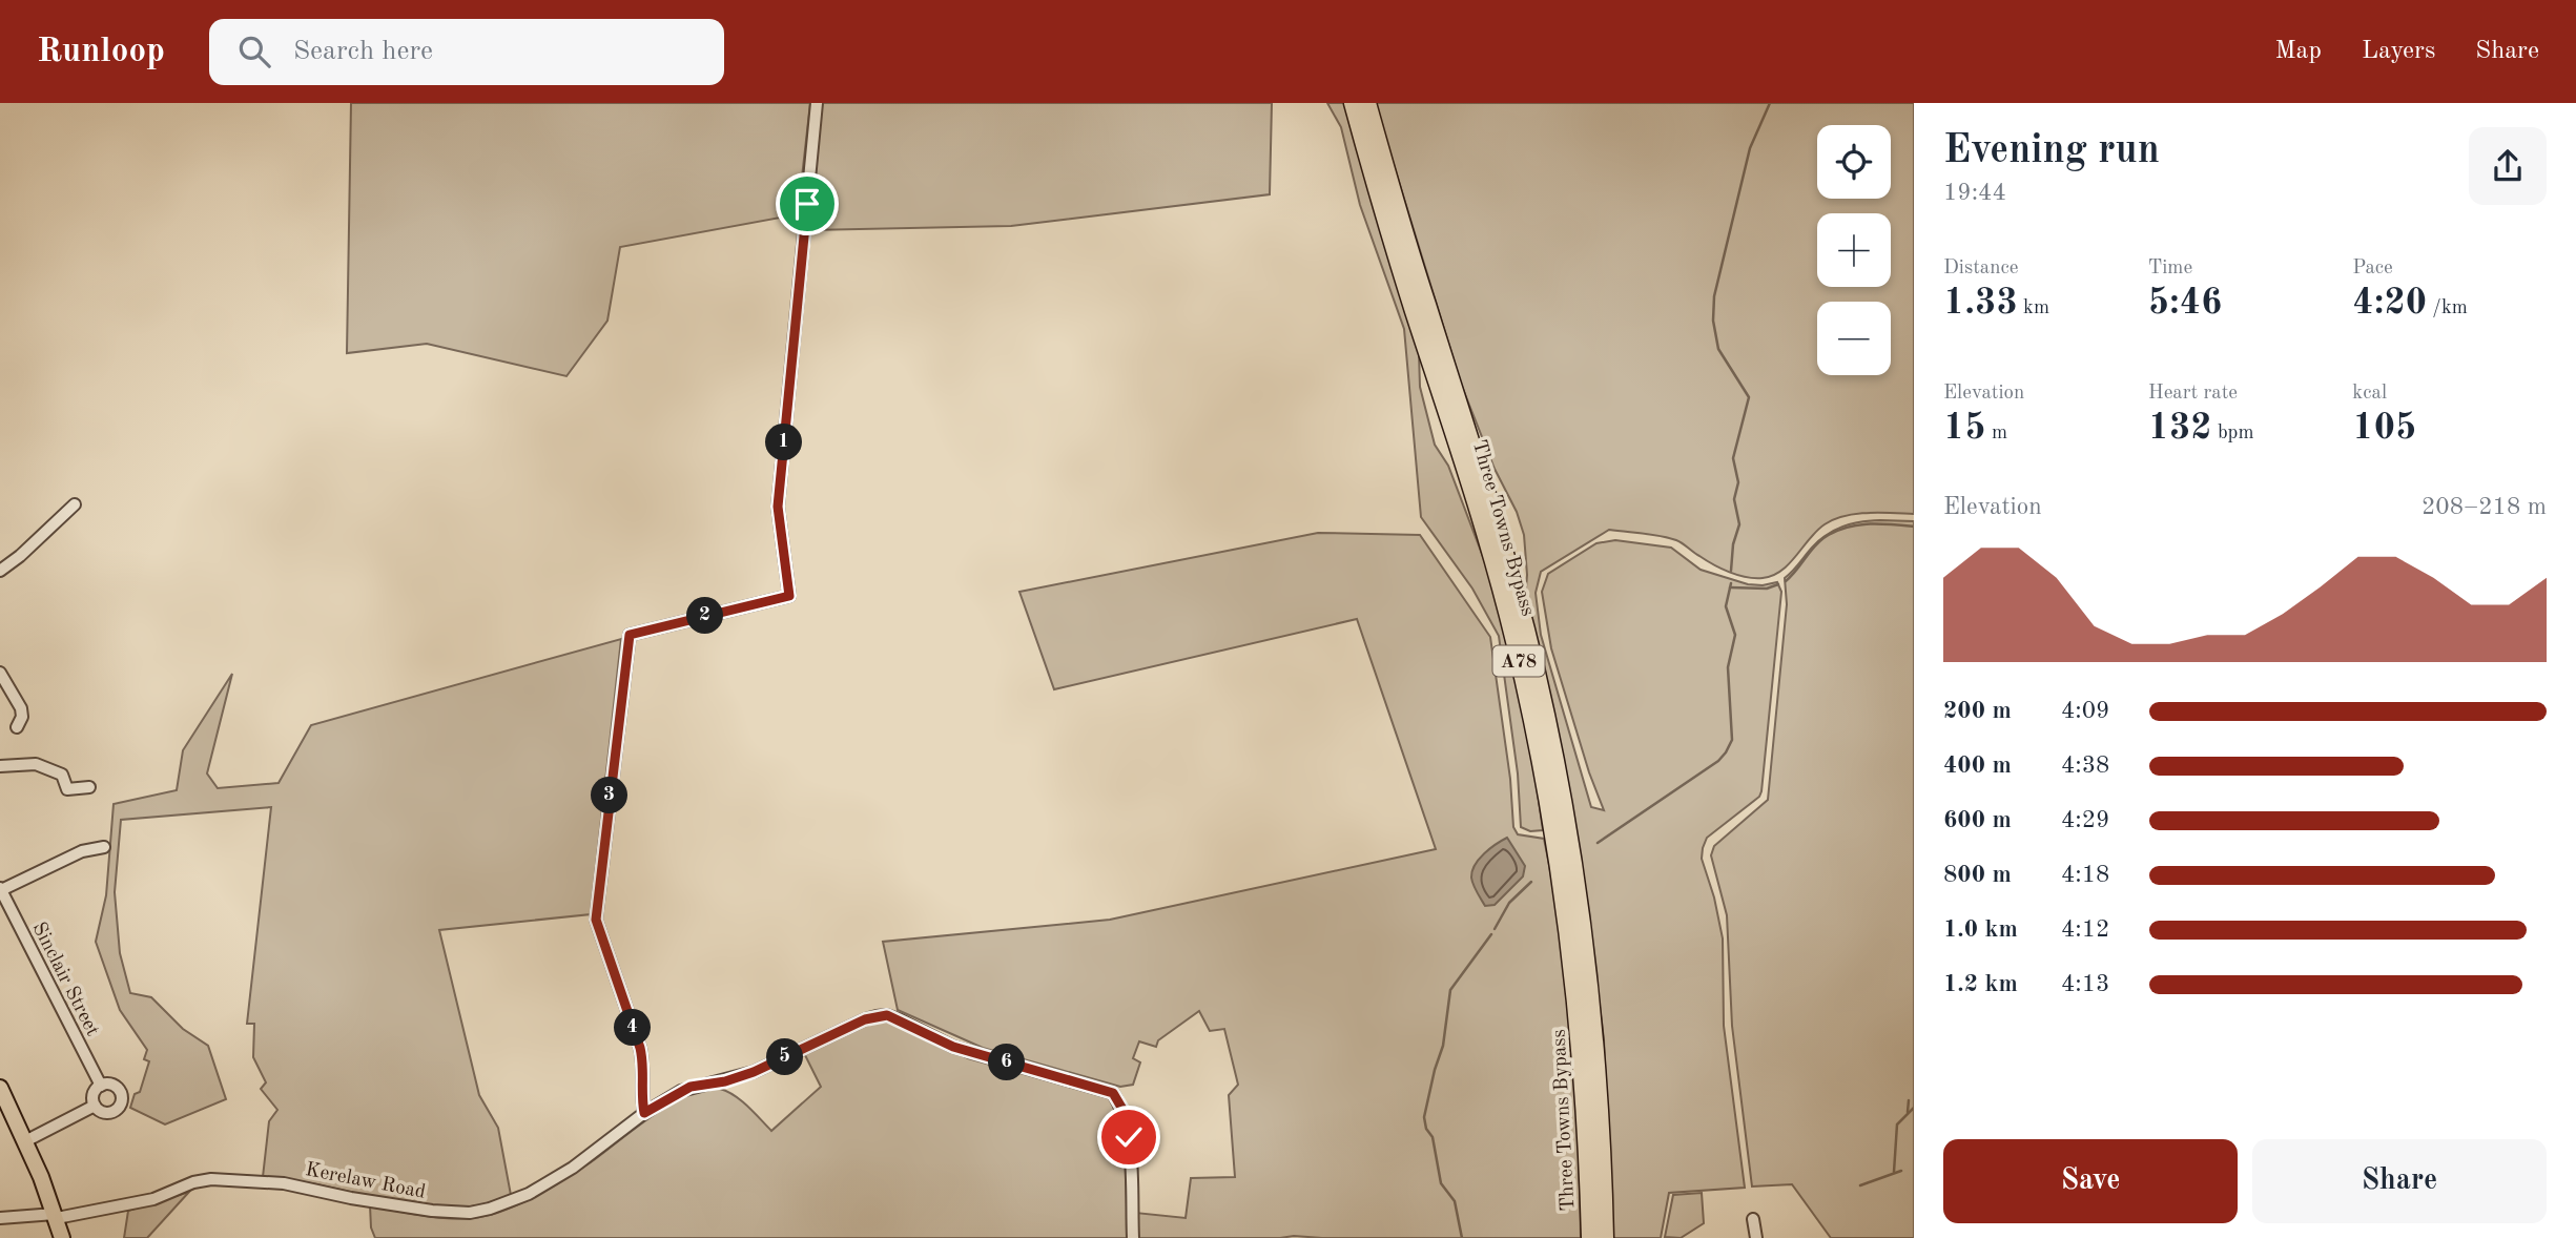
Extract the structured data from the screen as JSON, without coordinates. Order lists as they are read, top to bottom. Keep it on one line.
{"streets":{"highway":["Three Towns Bypass","A78"],"street":["Sinclair Street","Kerelaw Road"]},"page":{"header":"Runloop","search":"Search here","nav":["Map","Layers","Share"],"heading":["Evening run","19:44"],"map_buttons":["+","−"],"stats":[["Distance","1.33 km"],["Time","5:46"],["Pace","4:20 /km"],["Elevation","15 m"],["Heart rate","132 bpm"],["kcal","105"]],"pins":["1","2","3","4","5","6"],"chart":["Elevation","208–218 m"],"list":[{"name":"200 m","note":"4:09"},{"name":"400 m","note":"4:38"},{"name":"600 m","note":"4:29"},{"name":"800 m","note":"4:18"},{"name":"1.0 km","note":"4:12"},{"name":"1.2 km","note":"4:13"}],"buttons":["Save","Share"]}}
